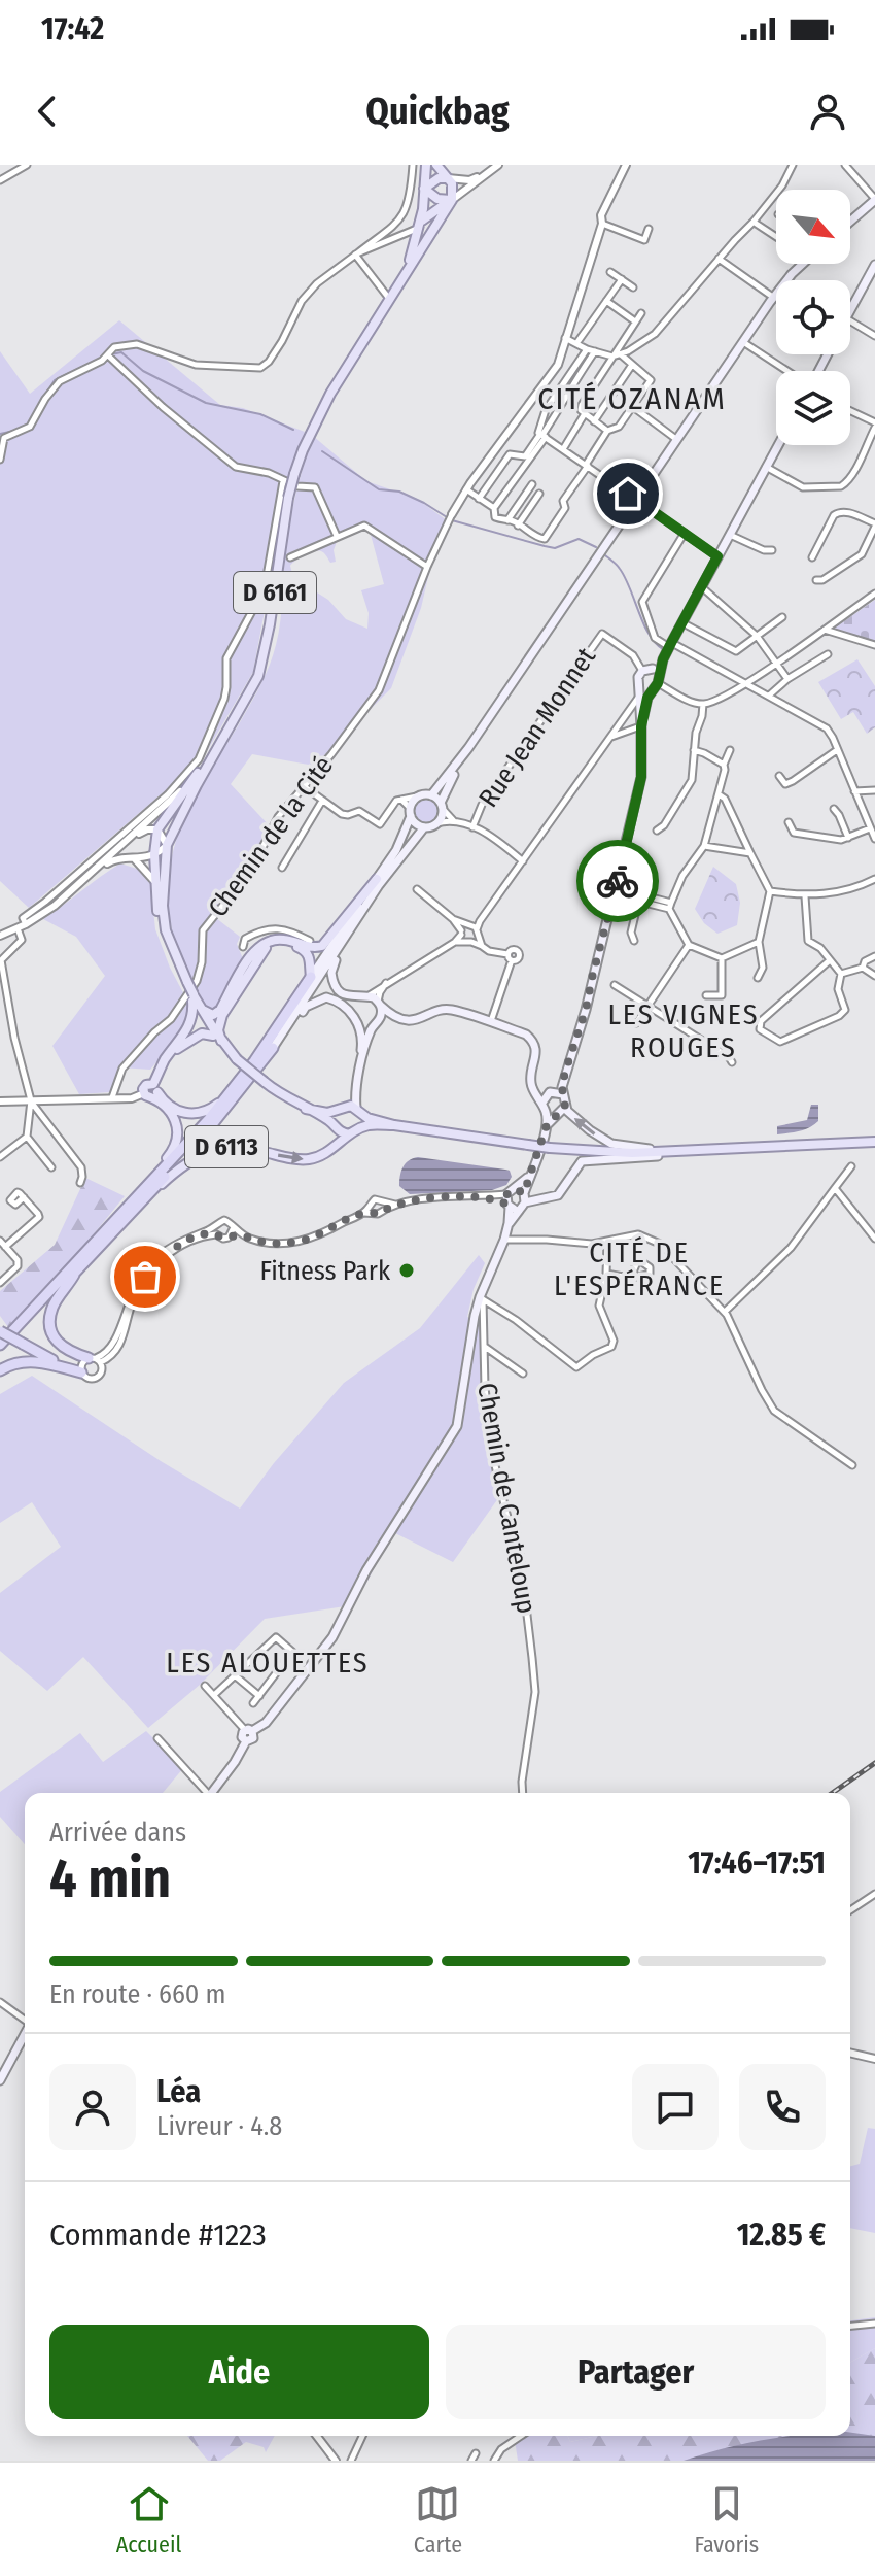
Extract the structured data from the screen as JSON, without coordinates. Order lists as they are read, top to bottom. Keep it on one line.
{"streets":{"highway":["D 6113"],"main road":["D 6161"],"street":["Rue Jean Monnet","Chemin de la Cité","Chemin de Canteloup"]},"crossings":[["D 6161","D 6113"],["Rue Jean Monnet","D 6113"]],"districts":["CITÉ OZANAM","LES VIGNES ROUGES","CITÉ DE L'ESPÉRANCE","LES ALOUETTES"],"places":["Fitness Park"],"north":"bottom right","page":{"status":"17:42","header":"Quickbag","heading":["4 min","Arrivée dans","17:46–17:51"],"panel":["Léa","Livreur · 4.8","Commande #1223","12.85 €"],"bar":"En route · 660 m","buttons":["Aide","Partager"],"tabs":["Accueil","Carte","Favoris"]}}
